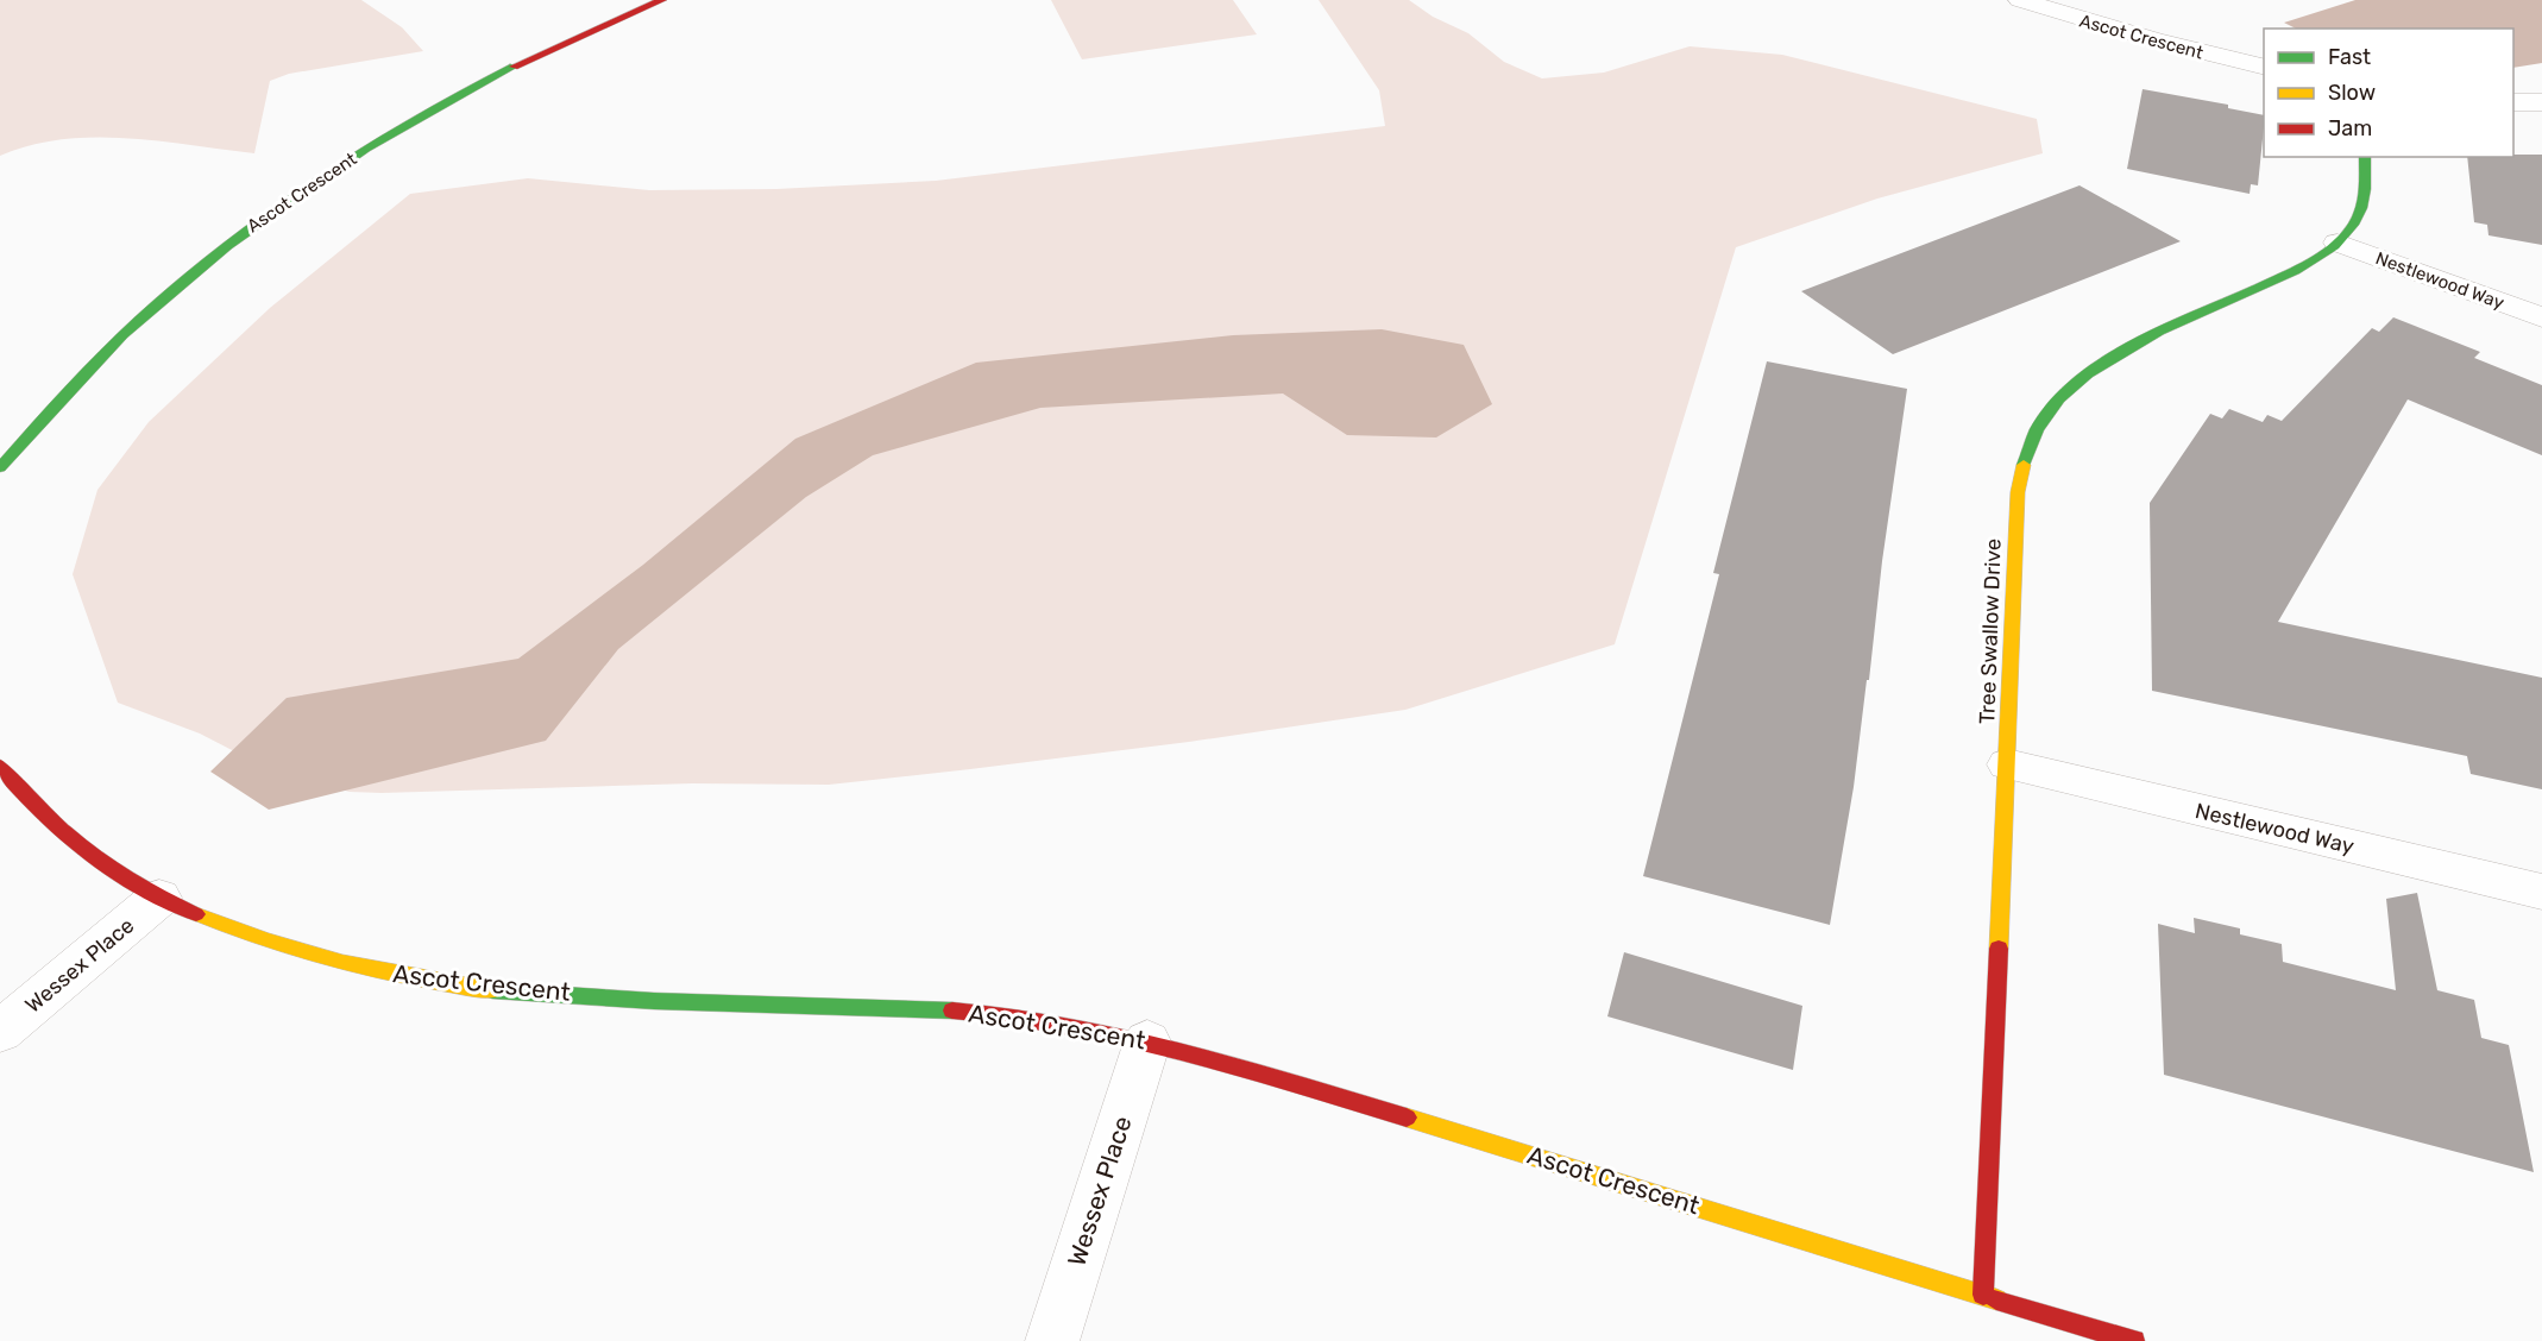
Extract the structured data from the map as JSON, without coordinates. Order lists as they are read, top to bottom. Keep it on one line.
{"streets":{"street":["Ascot Crescent","Nestlewood Way","Tree Swallow Drive","Wessex Place"]},"crossings":[["Ascot Crescent","Tree Swallow Drive"],["Ascot Crescent","Wessex Place"],["Nestlewood Way","Tree Swallow Drive"]],"legend":["Fast","Slow","Jam"]}
